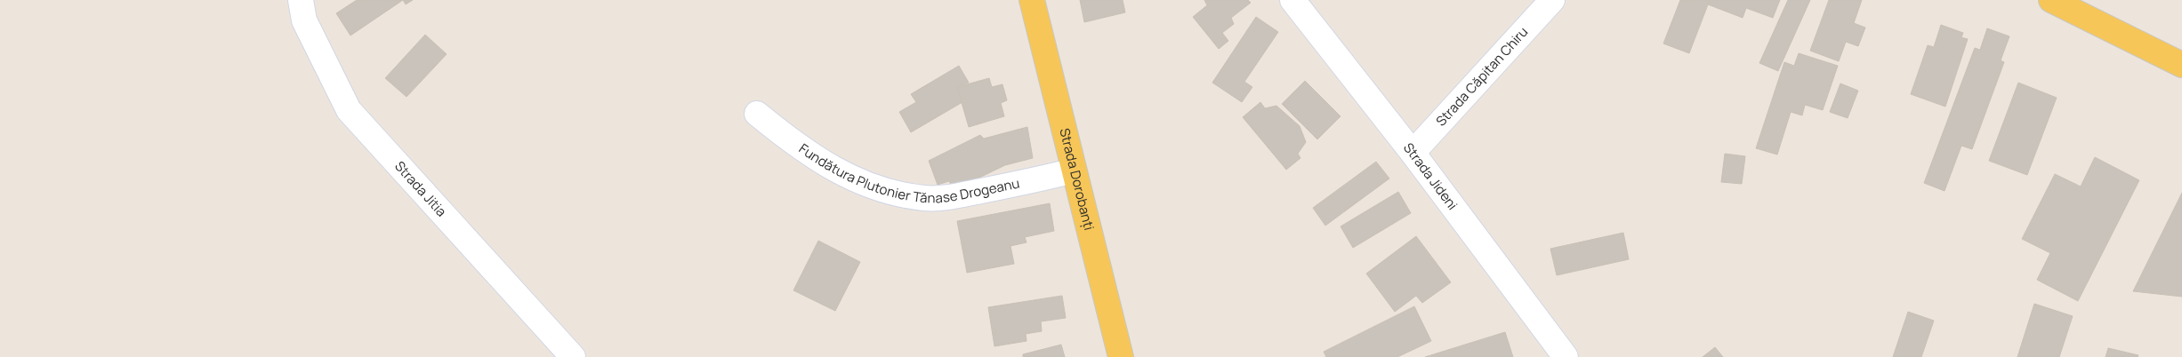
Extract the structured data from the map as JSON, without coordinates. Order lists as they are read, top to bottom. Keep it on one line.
{"streets":{"main road":["Strada Dorobanți"],"street":["Strada Căpitan Chiru","Fundătura Plutonier Tănase Drogeanu","Strada Jideni","Strada Jitia"]},"crossings":[["Strada Căpitan Chiru","Strada Jideni"],["Fundătura Plutonier Tănase Drogeanu","Strada Dorobanți"]]}
